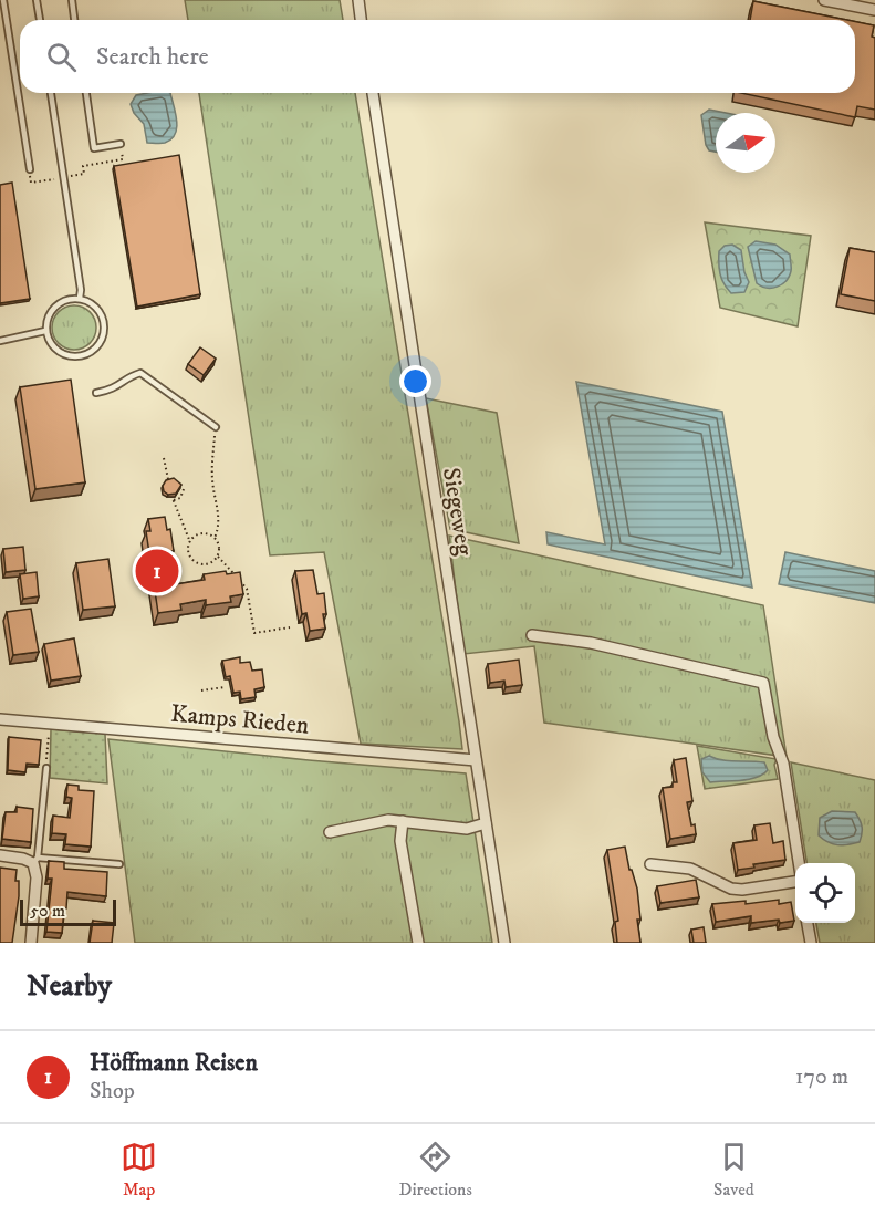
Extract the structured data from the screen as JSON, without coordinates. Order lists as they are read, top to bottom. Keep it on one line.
{"streets":{"street":["Siegeweg","Kamps Rieden"]},"crossings":[["Siegeweg","Kamps Rieden"]],"scale_bar":"50 m","north":"right","page":{"search":"Search here","pins":"1","scale":"50 m","heading":"Nearby","list":[{"mark":"1","name":"Höffmann Reisen","note":"Shop","value":"170 m"}],"nav":["Map","Directions","Saved"]}}
